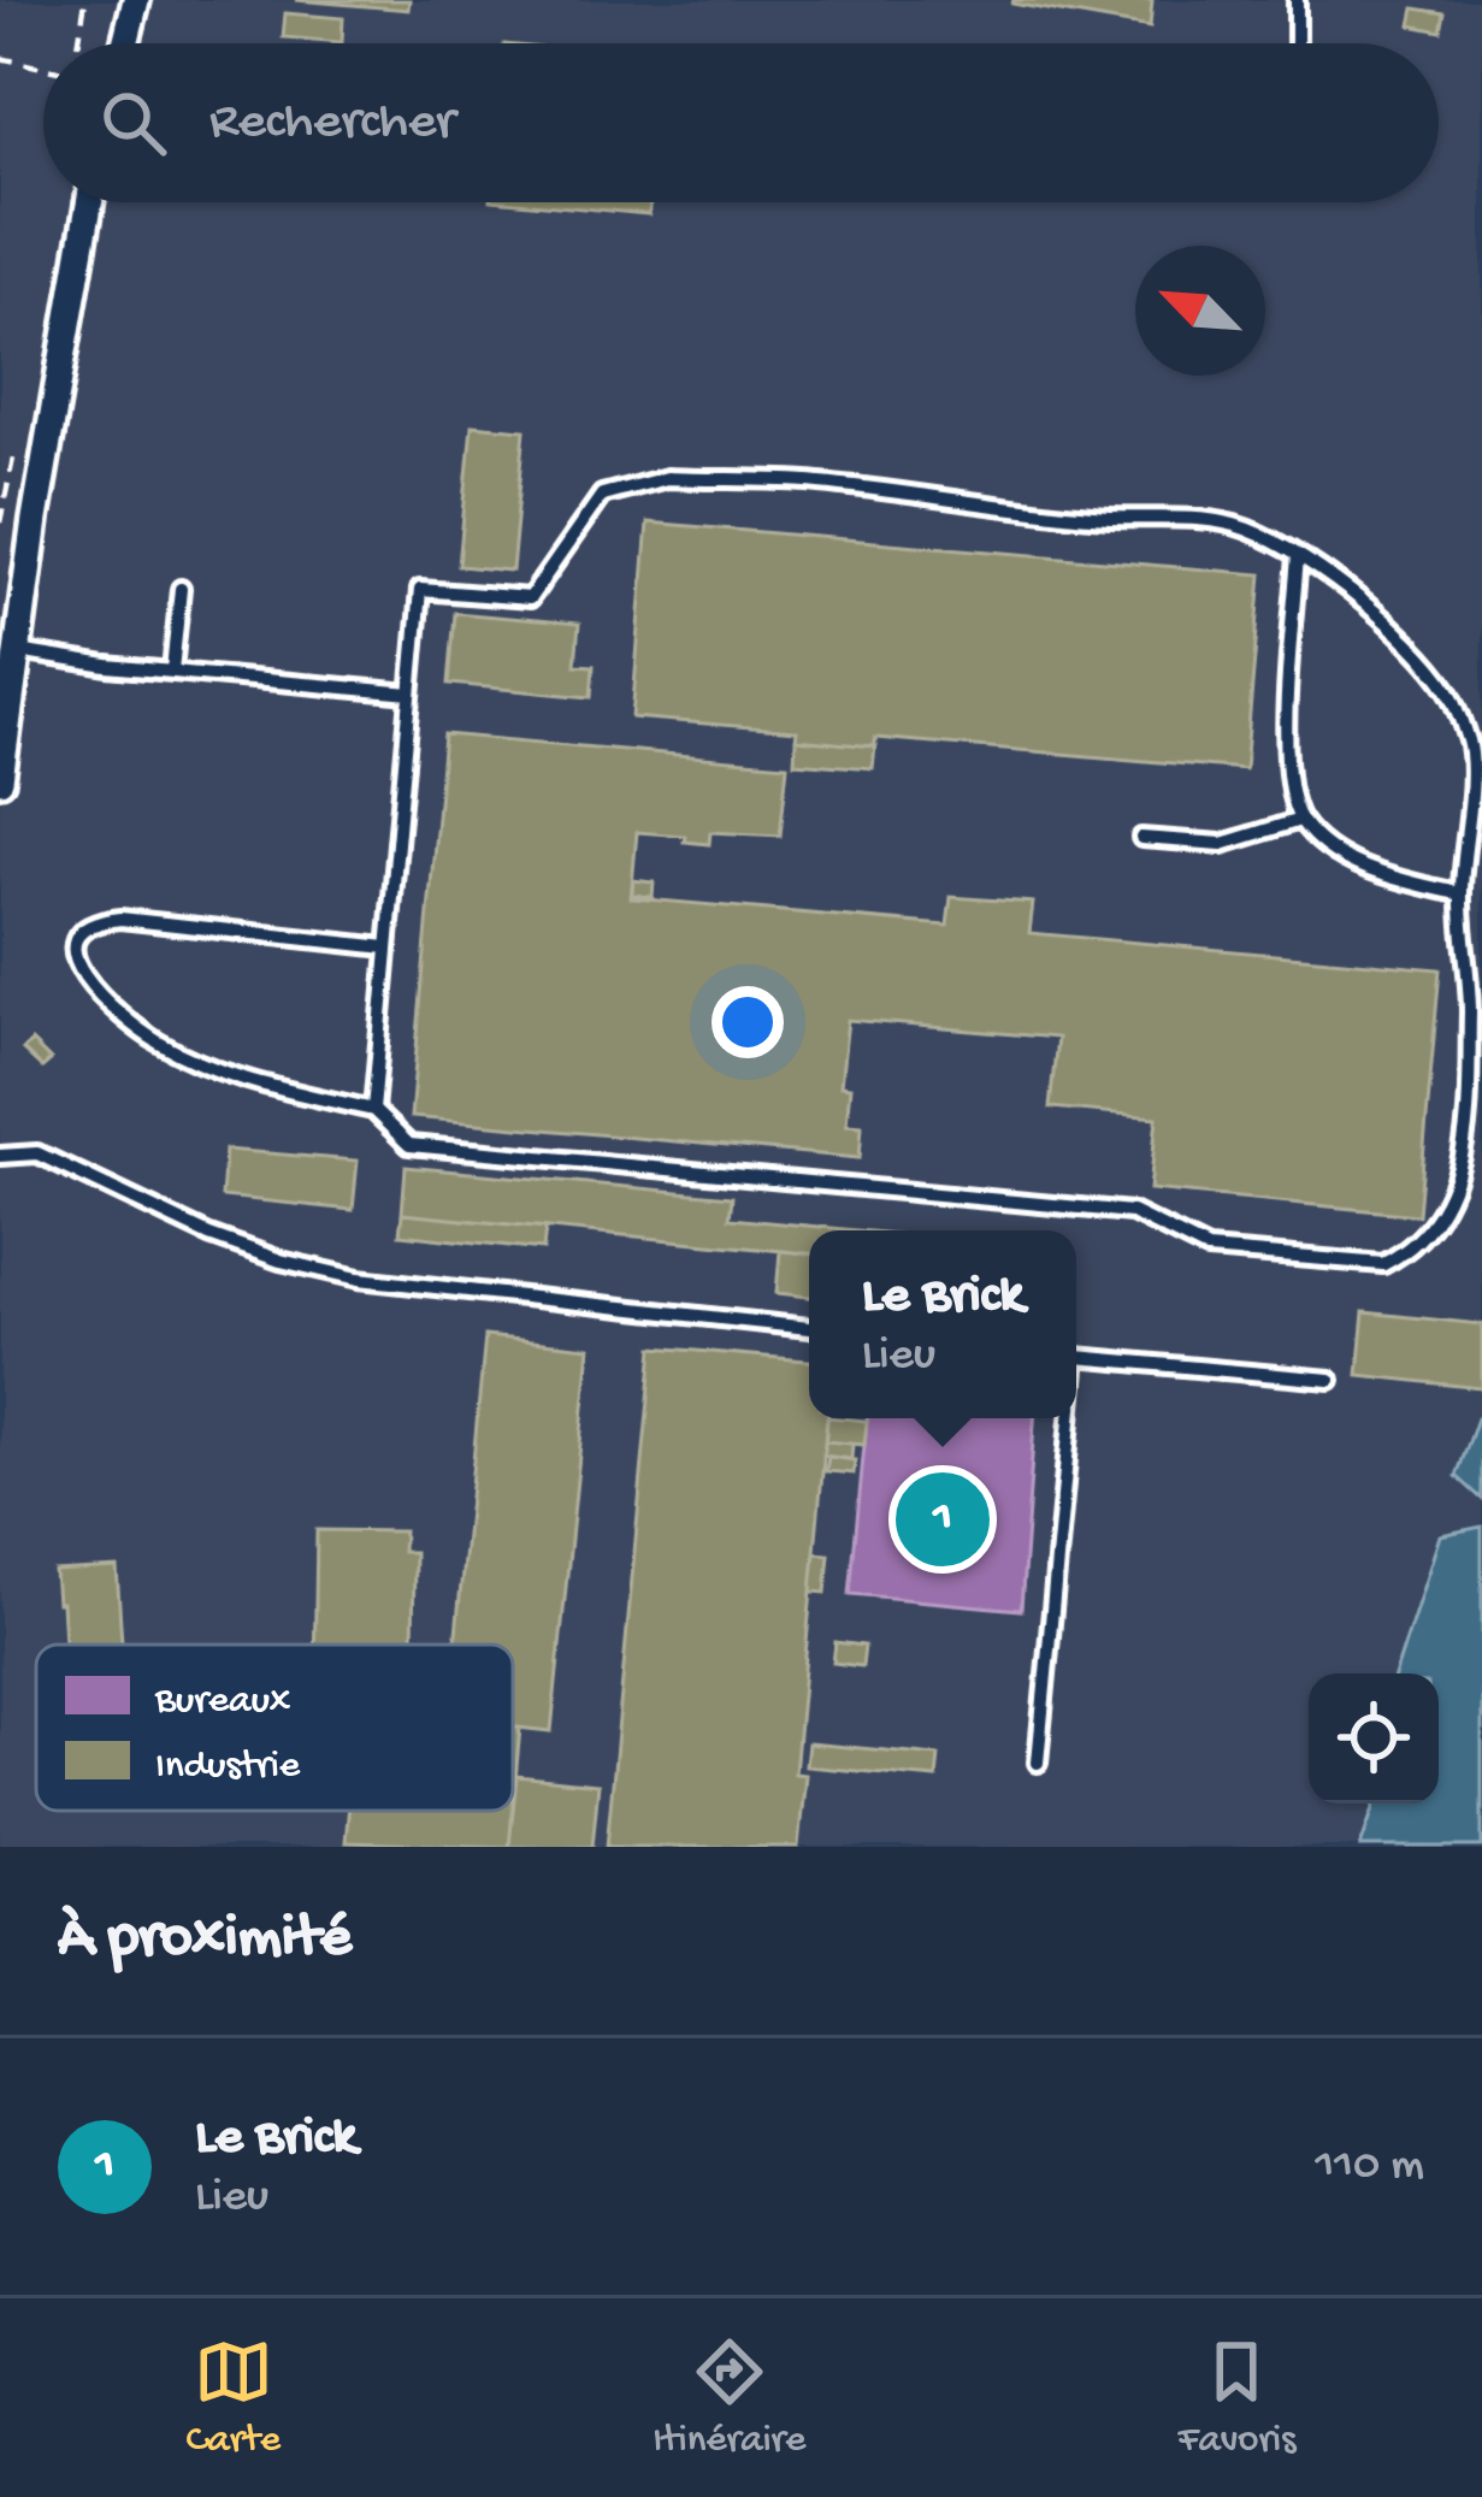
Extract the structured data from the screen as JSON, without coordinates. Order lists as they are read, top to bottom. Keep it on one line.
{"legend":["Bureaux","Industrie"],"north":"top left","page":{"search":"Rechercher","popup":["Le Brick","Lieu"],"pins":"1","heading":"À proximité","list":[{"mark":"1","name":"Le Brick","note":"Lieu","value":"110 m"}],"nav":["Carte","Itinéraire","Favoris"]}}
